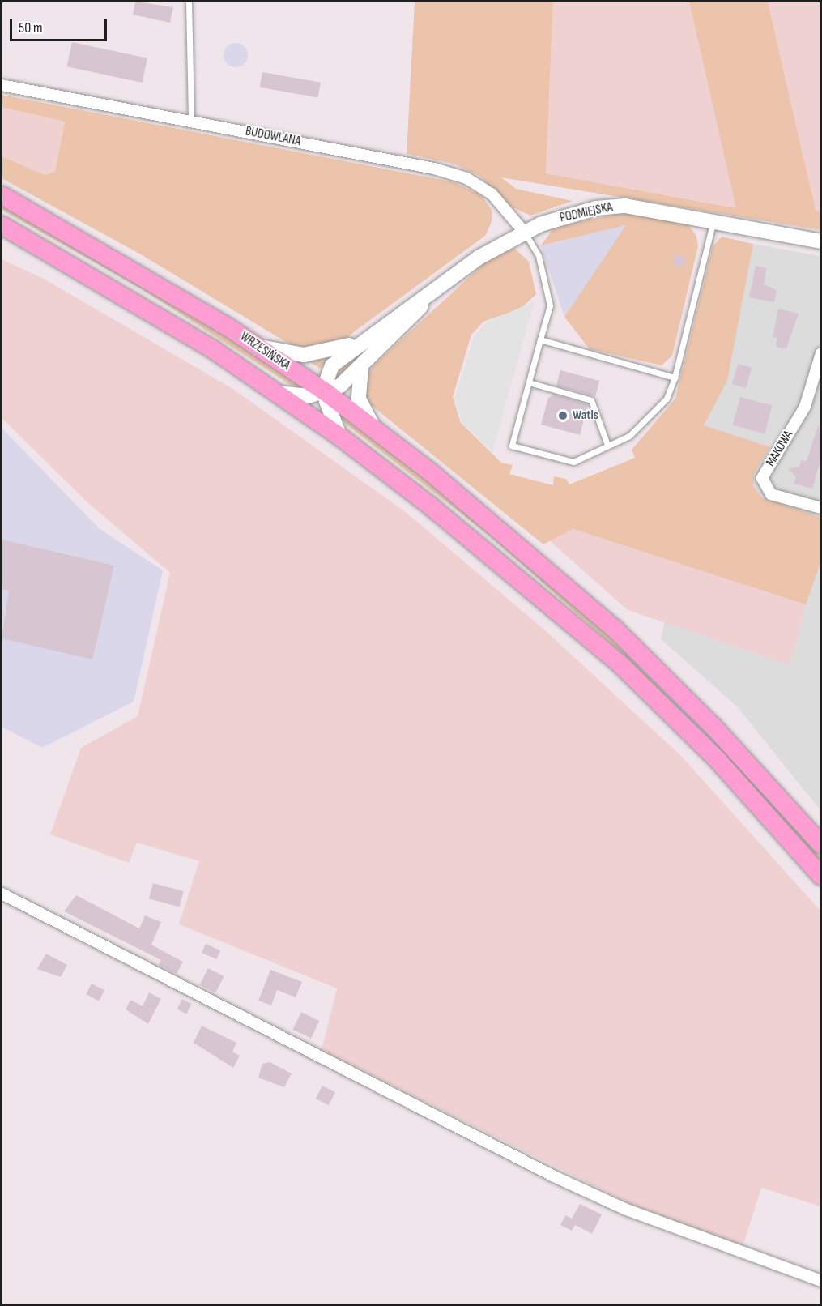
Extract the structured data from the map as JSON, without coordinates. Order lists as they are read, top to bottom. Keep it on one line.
{"streets":{"main road":["WRZESIŃSKA"],"street":["BUDOWLANA","PODMIEJSKA","MAKOWA"]},"crossings":[["BUDOWLANA","PODMIEJSKA"],["PODMIEJSKA","WRZESIŃSKA"]],"places":["Watis"],"scale_bar":"50 m"}
